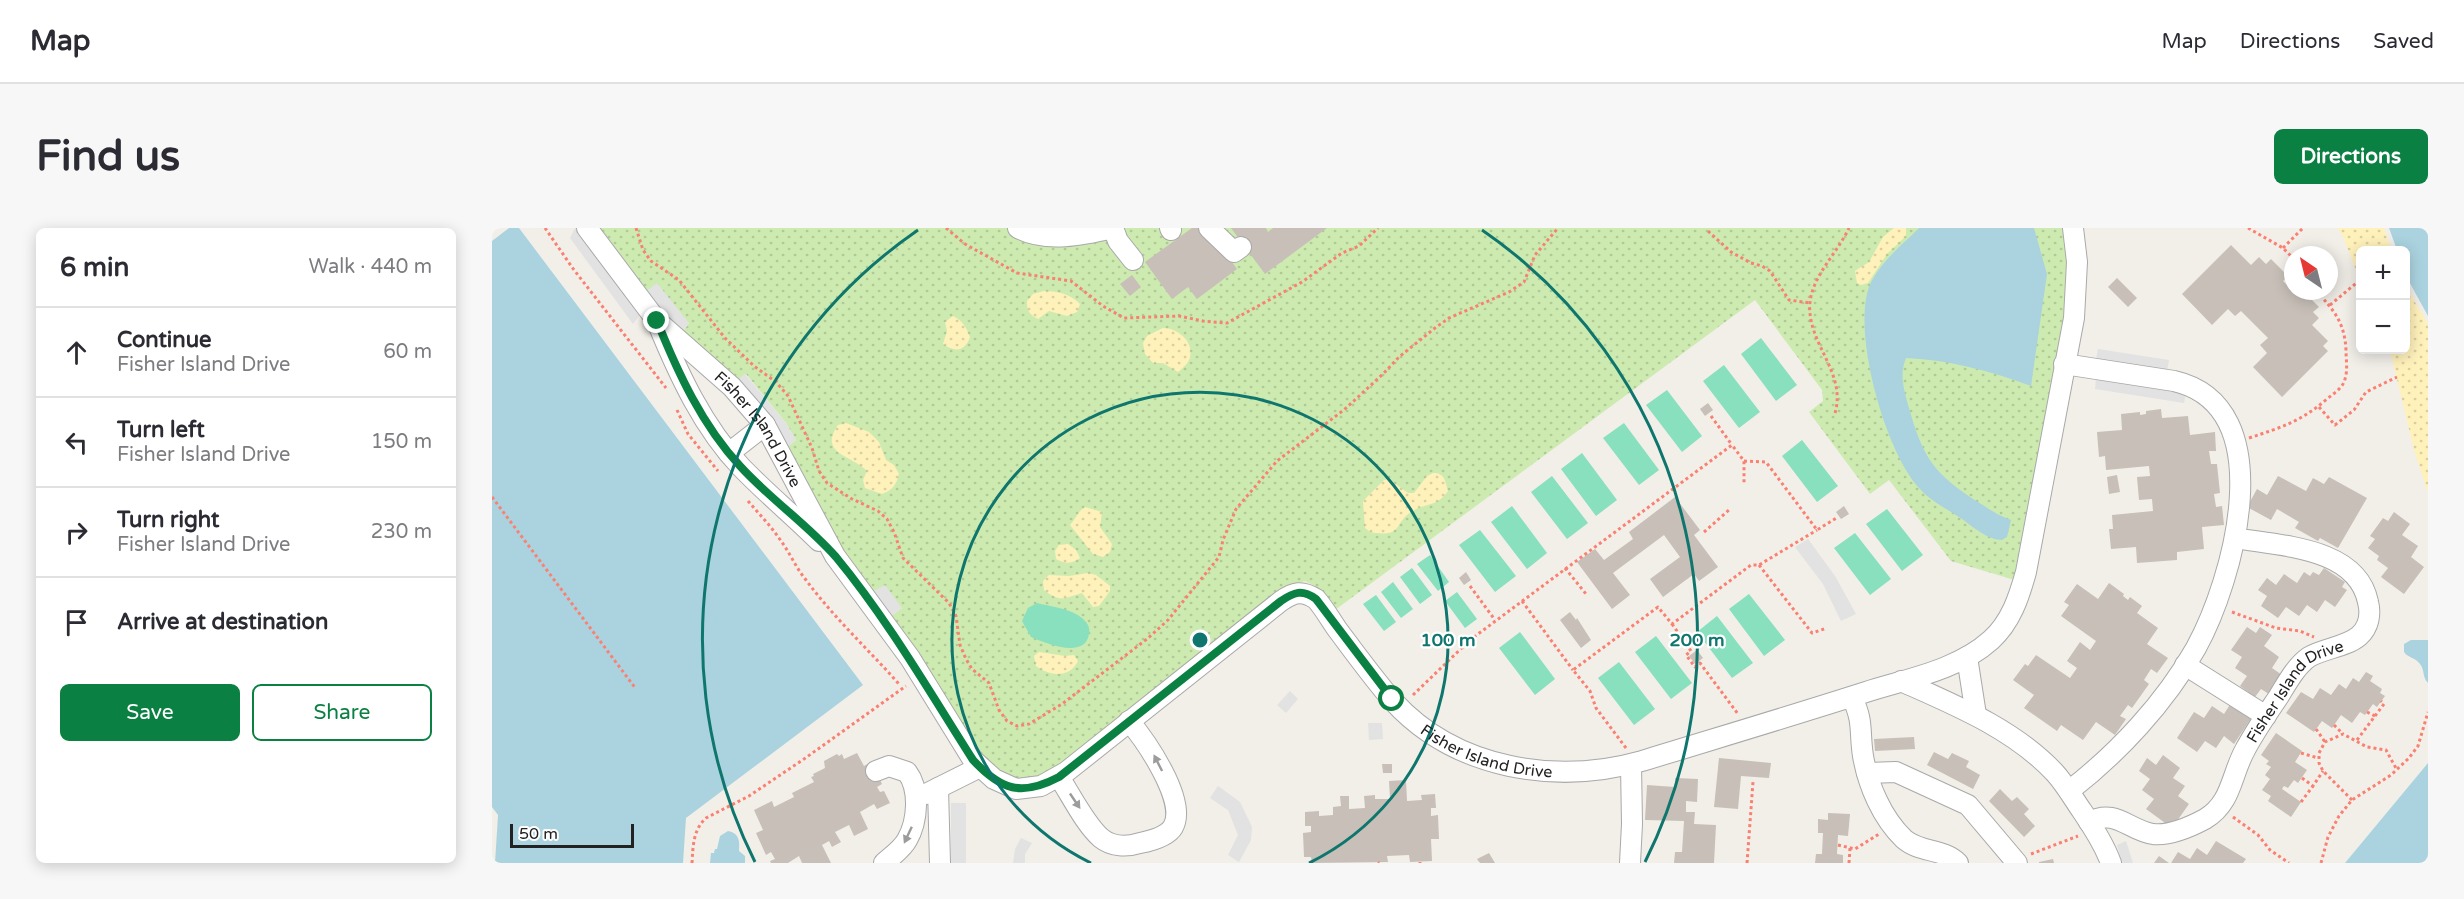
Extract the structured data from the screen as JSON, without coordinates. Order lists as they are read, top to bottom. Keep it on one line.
{"streets":{"street":["Fisher Island Drive"]},"scale_bar":"50 m","north":"top left","page":{"header":"Map","nav":["Map","Directions","Saved"],"buttons":["Directions",["Save","Share"]],"title":"Find us","heading":["6 min","Walk · 440 m"],"map_buttons":["+","−"],"list":[["Continue","Fisher Island Drive","60 m"],["Turn left","Fisher Island Drive","150 m"],["Turn right","Fisher Island Drive","230 m"],"Arrive at destination"],"scale":"50 m"},"rings":["100 m","200 m"]}
